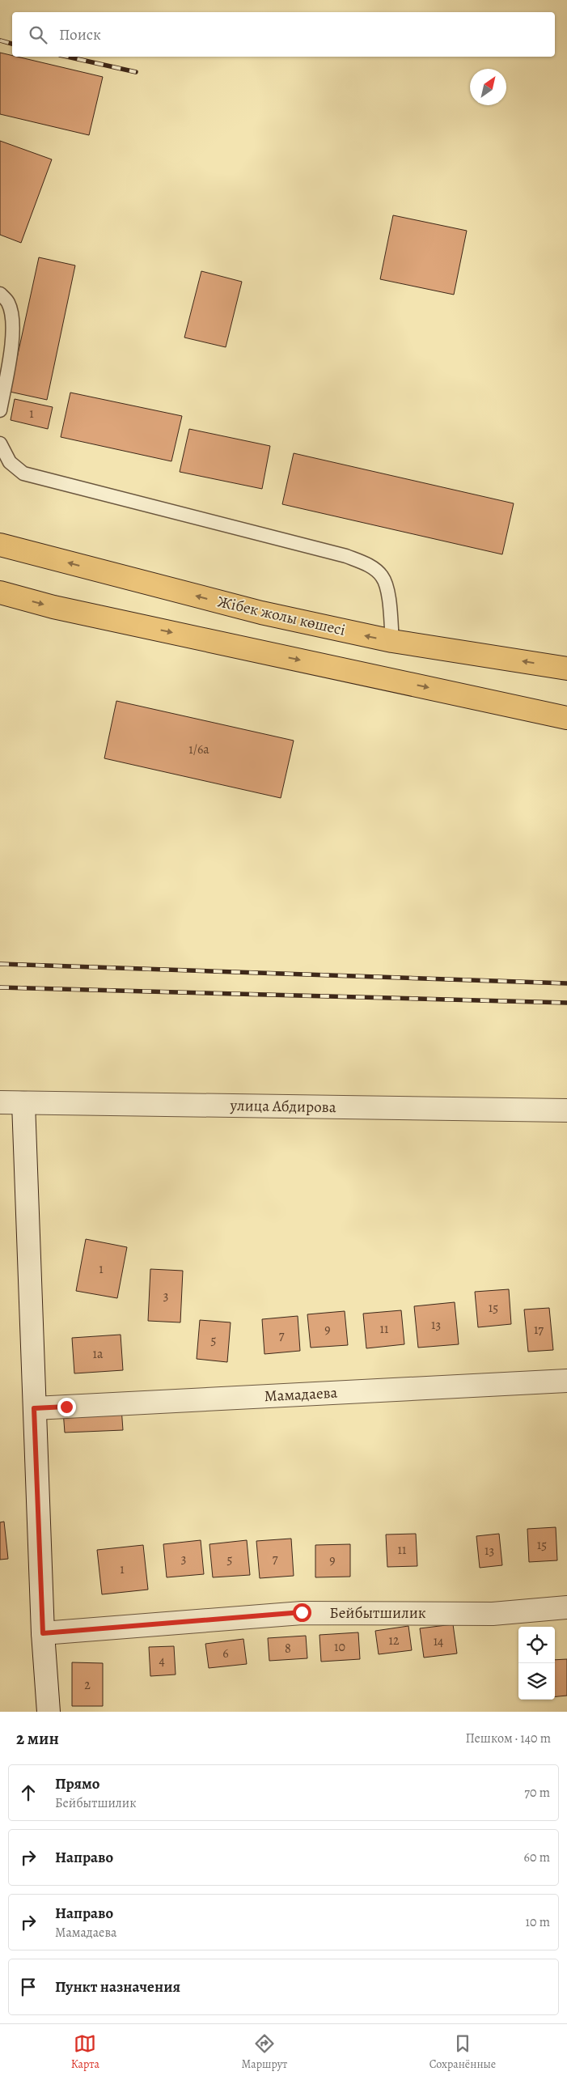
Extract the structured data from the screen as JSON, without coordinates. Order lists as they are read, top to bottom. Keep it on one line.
{"streets":{"main road":["Жібек жолы көшесі"],"street":["улица Абдирова","Мамадаева","Бейбытшилик"]},"house_numbers":["1","1/6а","1","3","15","13","11","9","17","7","5","1а","15","11","13","3","7","5","9","1","12","14","10","8","6","4","2"],"north":"top right","page":{"search":"Поиск","heading":["2 мин","Пешком · 140 m"],"list":[["Прямо","Бейбытшилик","70 m"],["Направо","60 m"],["Направо","Мамадаева","10 m"],"Пункт назначения"],"nav":["Карта","Маршрут","Сохранённые"]}}
